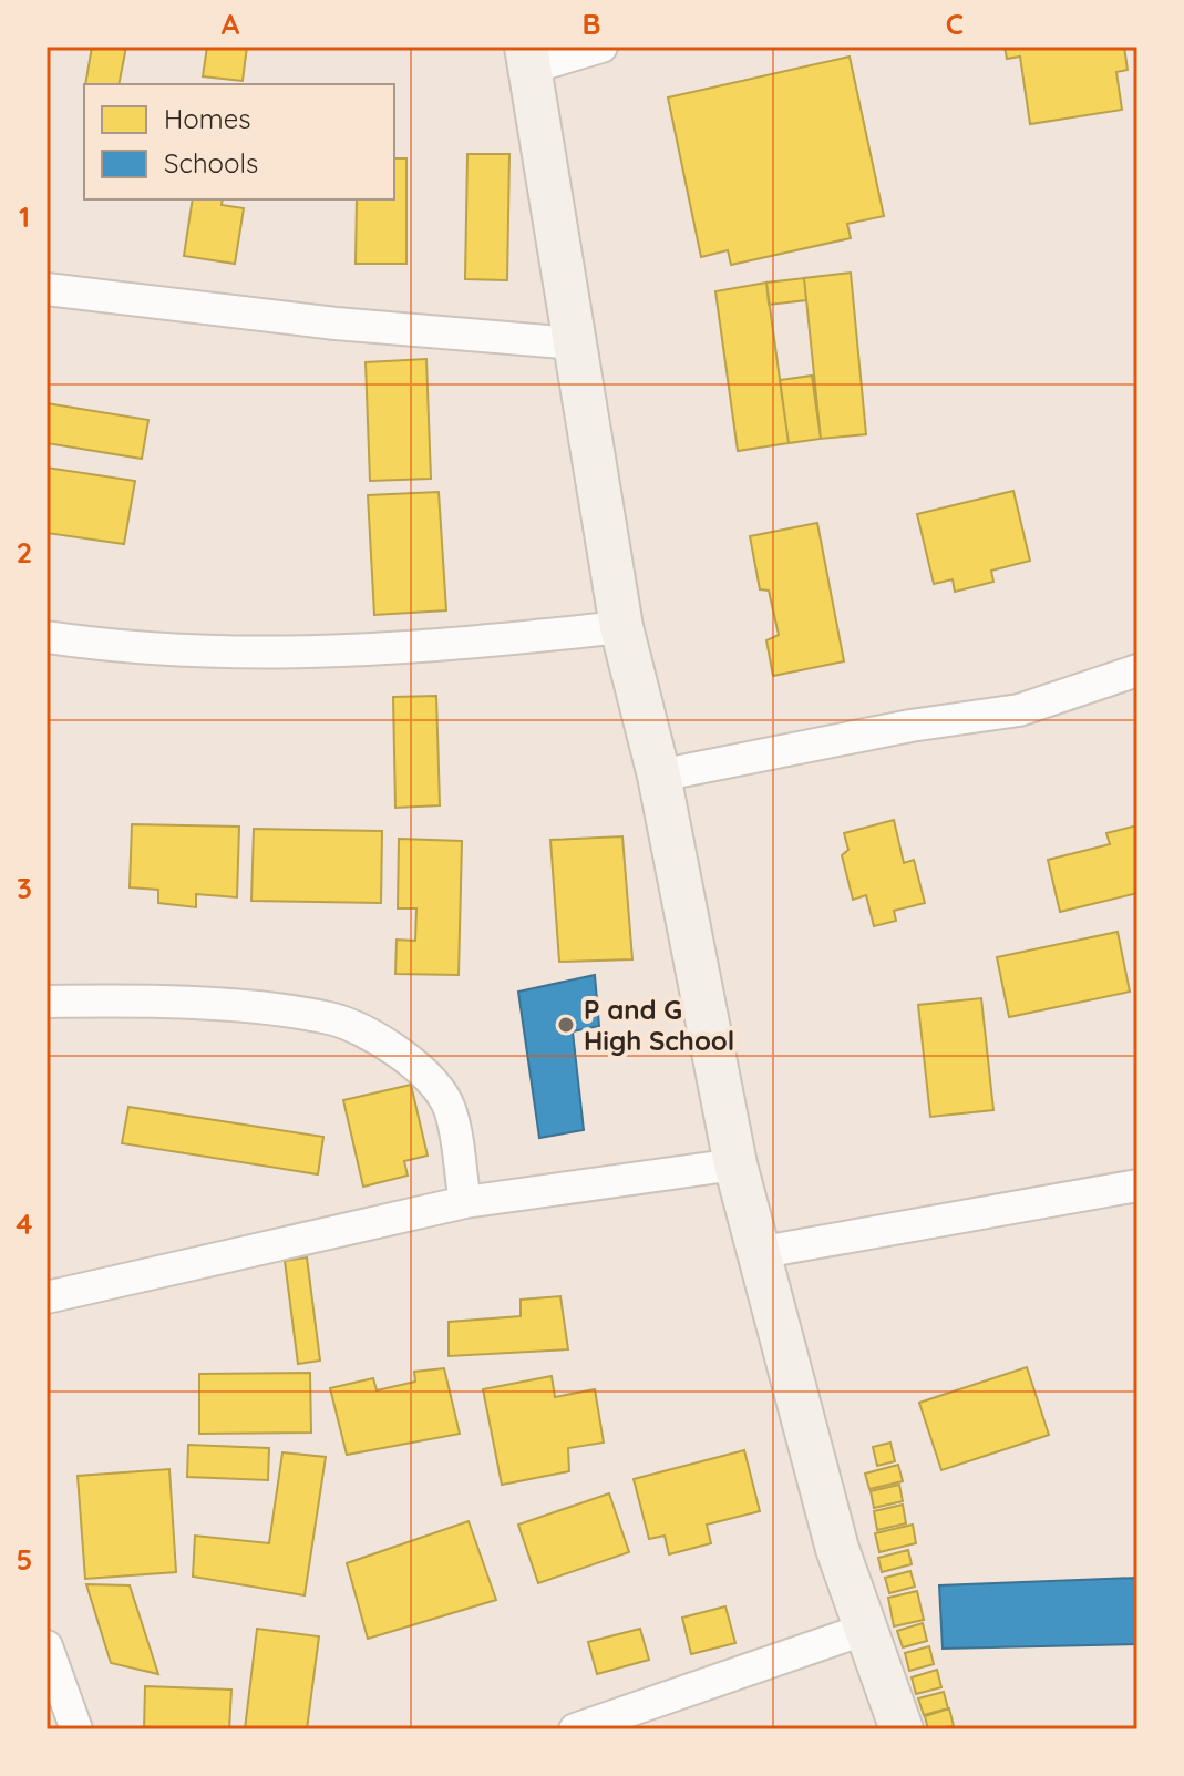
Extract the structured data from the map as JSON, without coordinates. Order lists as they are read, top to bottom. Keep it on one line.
{"places":["P and G High School"],"legend":["Homes","Schools"],"grid":{"columns":["A","B","C"],"rows":["1","2","3","4","5"]}}
